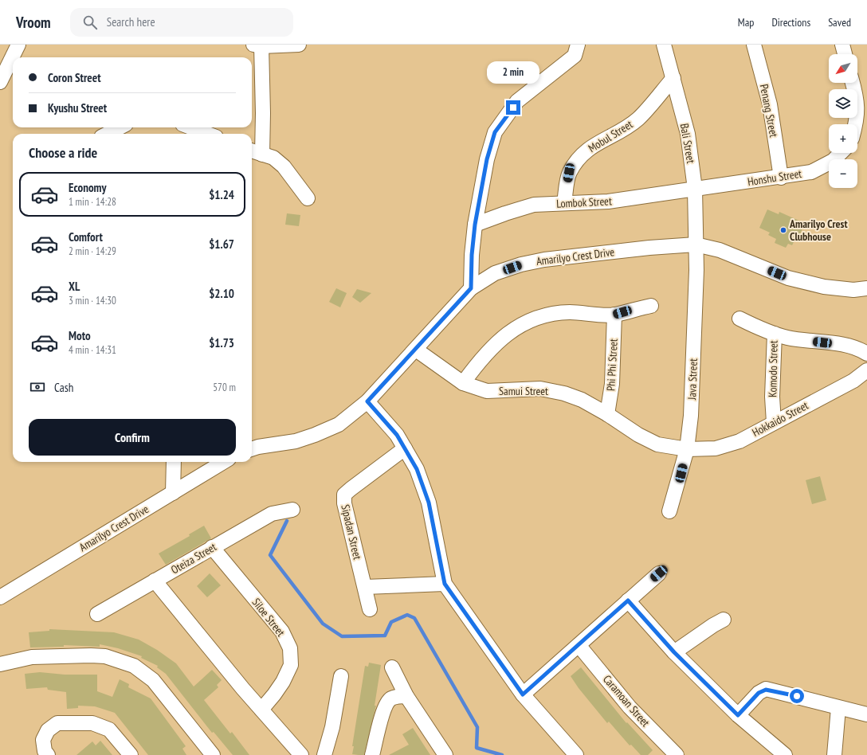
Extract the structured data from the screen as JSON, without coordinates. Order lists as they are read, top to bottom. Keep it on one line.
{"streets":{"street":["Penang Street","Mobul Street","Bali Street","Honshu Street","Lombok Street","Amarilyo Crest Drive","Phi Phi Street","Komodo Street","Java Street","Samui Street","Hokkaido Street","Sipadan Street","Oteiza Street","Siloe Street","Caramoan Street"]},"crossings":[["Penang Street","Honshu Street"],["Mobul Street","Bali Street"],["Mobul Street","Lombok Street"],["Bali Street","Honshu Street"],["Bali Street","Lombok Street"],["Bali Street","Amarilyo Crest Drive"],["Bali Street","Java Street"],["Honshu Street","Lombok Street"],["Amarilyo Crest Drive","Java Street"],["Amarilyo Crest Drive","Samui Street"],["Phi Phi Street","Samui Street"],["Komodo Street","Hokkaido Street"],["Java Street","Samui Street"],["Java Street","Hokkaido Street"],["Samui Street","Hokkaido Street"],["Oteiza Street","Siloe Street"]],"places":["Amarilyo Crest Clubhouse"],"north":"bottom left","page":{"header":"Vroom","search":"Search here","nav":["Map","Directions","Saved"],"map_buttons":["+","−"],"banner":["Coron Street","Kyushu Street"],"bubble":"2 min","heading":"Choose a ride","list":[{"name":"Economy","note":"1 min · 14:28","value":"$1.24"},{"name":"Comfort","note":"2 min · 14:29","value":"$1.67"},{"name":"XL","note":"3 min · 14:30","value":"$2.10"},{"name":"Moto","note":"4 min · 14:31","value":"$1.73"}],"pay":["Cash","570 m"],"buttons":"Confirm"}}
